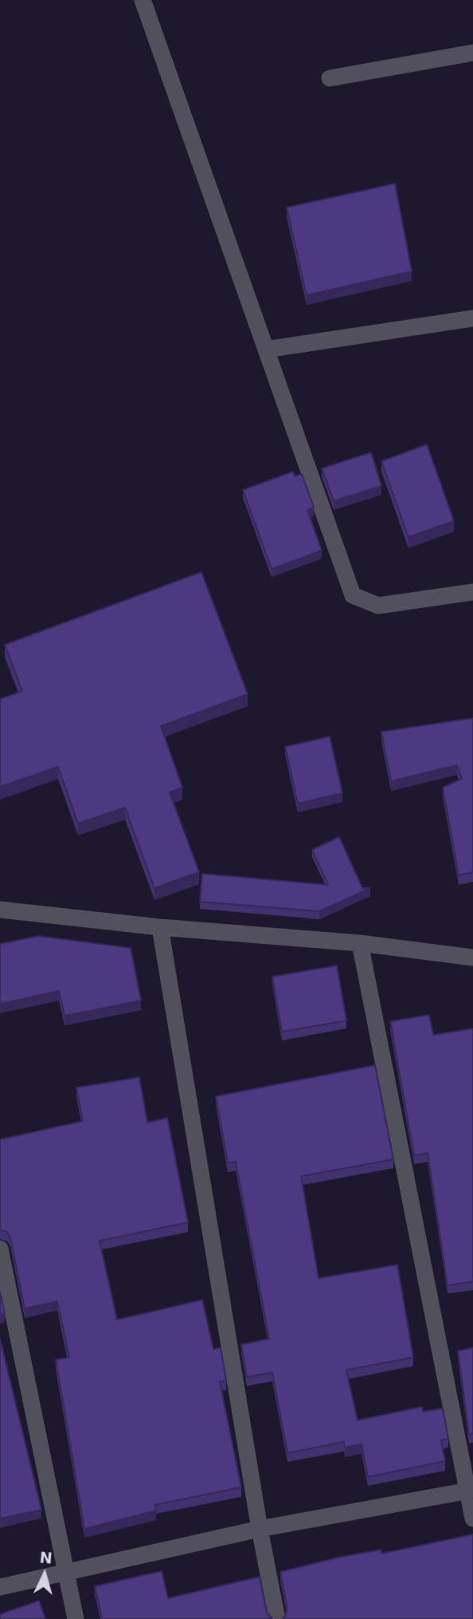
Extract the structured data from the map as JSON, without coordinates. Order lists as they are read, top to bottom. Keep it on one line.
{"north":"top"}
